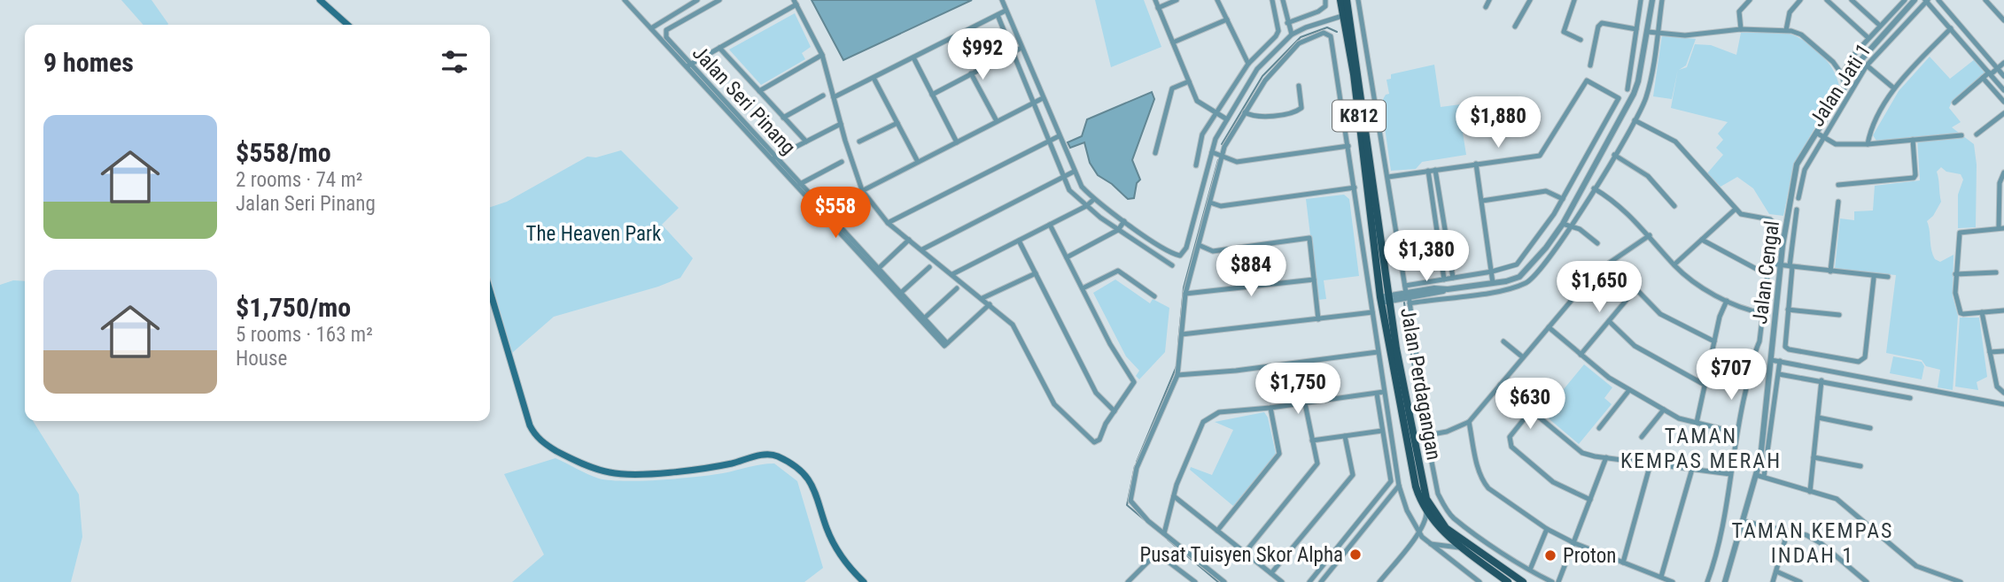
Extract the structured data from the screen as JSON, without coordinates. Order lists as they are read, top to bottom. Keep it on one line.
{"streets":{"main road":["K812","Jalan Perdagangan"],"street":["Jalan Jati 1","Jalan Seri Pinang","Jalan Cengal"]},"districts":["TAMAN KEMPAS MERAH","TAMAN KEMPAS INDAH 1"],"parks":["The Heaven Park"],"places":["Pusat Tuisyen Skor Alpha","Proton"],"page":{"heading":"9 homes","price":["$992","$1,880","$558","$1,380","$884","$1,650","$707","$1,750","$630"],"list":[{"name":"$558/mo","note":"2 rooms · 74 m² · Jalan Seri Pinang"},{"name":"$1,750/mo","note":"5 rooms · 163 m² · House"}]}}
